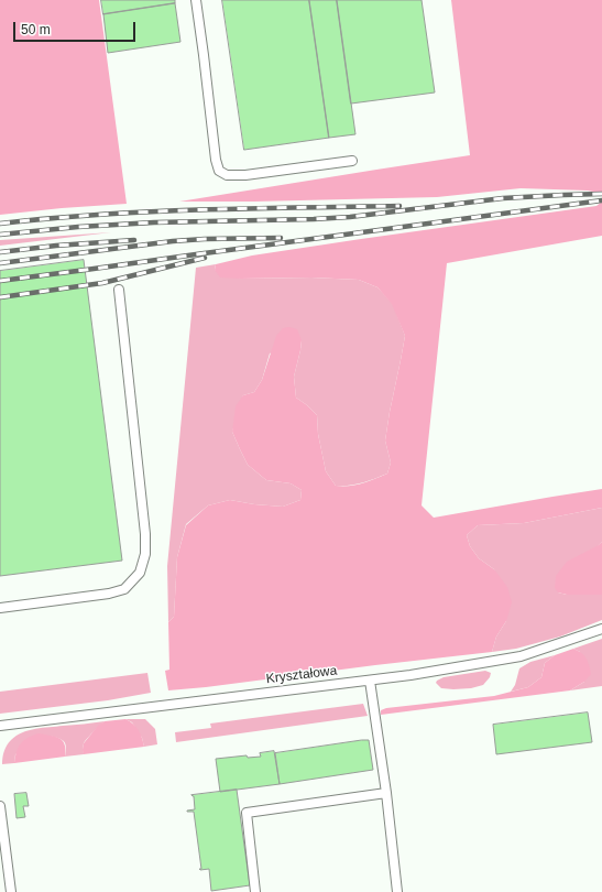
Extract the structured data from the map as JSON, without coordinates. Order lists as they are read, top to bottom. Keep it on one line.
{"streets":{"lane":["Kryształowa"]},"scale_bar":"50 m"}
